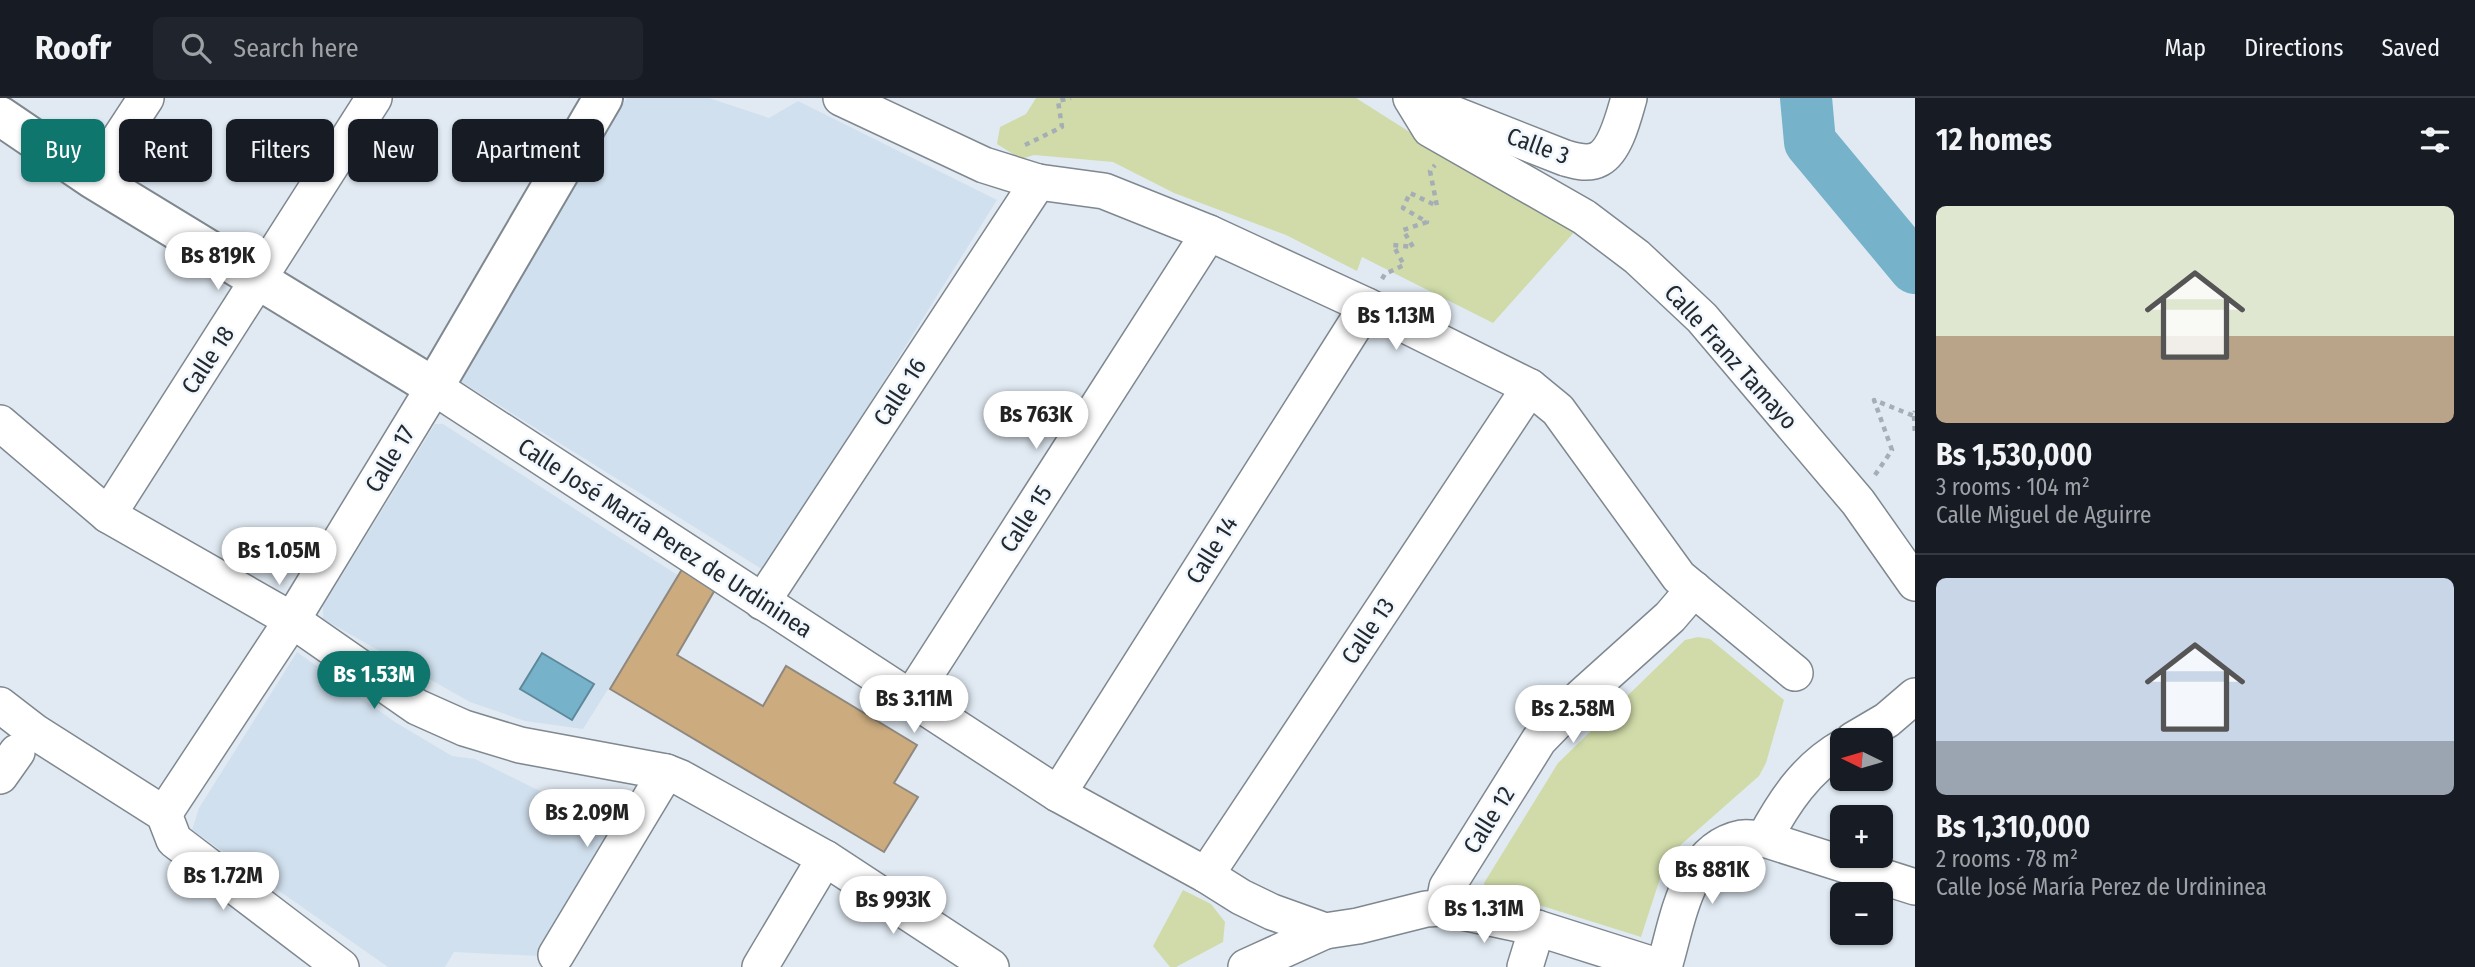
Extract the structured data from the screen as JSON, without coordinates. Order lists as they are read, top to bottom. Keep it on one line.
{"streets":{"main road":["Calle 17"],"street":["Calle 3","Calle Franz Tamayo","Calle 18","Calle 16","Calle 15","Calle José María Perez de Urdininea","Calle 14","Calle 13","Calle 12"]},"crossings":[["Calle 3","Calle Franz Tamayo"],["Calle 16","Calle José María Perez de Urdininea"],["Calle 17","Calle José María Perez de Urdininea"],["Calle 15","Calle José María Perez de Urdininea"],["Calle José María Perez de Urdininea","Calle 14"],["Calle José María Perez de Urdininea","Calle 13"],["Calle José María Perez de Urdininea","Calle 12"]],"north":"left","page":{"header":"Roofr","search":"Search here","nav":["Map","Directions","Saved"],"heading":"12 homes","chip":["Buy","Rent","Filters","New","Apartment"],"list":[{"name":"Bs 1,530,000","note":"3 rooms · 104 m² · Calle Miguel de Aguirre"},{"name":"Bs 1,310,000","note":"2 rooms · 78 m² · Calle José María Perez de Urdininea"}],"price":["Bs 819K","Bs 1.13M","Bs 763K","Bs 1.05M","Bs 1.53M","Bs 3.11M","Bs 2.58M","Bs 2.09M","Bs 881K","Bs 1.72M","Bs 993K","Bs 1.31M"],"map_buttons":["+","−"]}}
